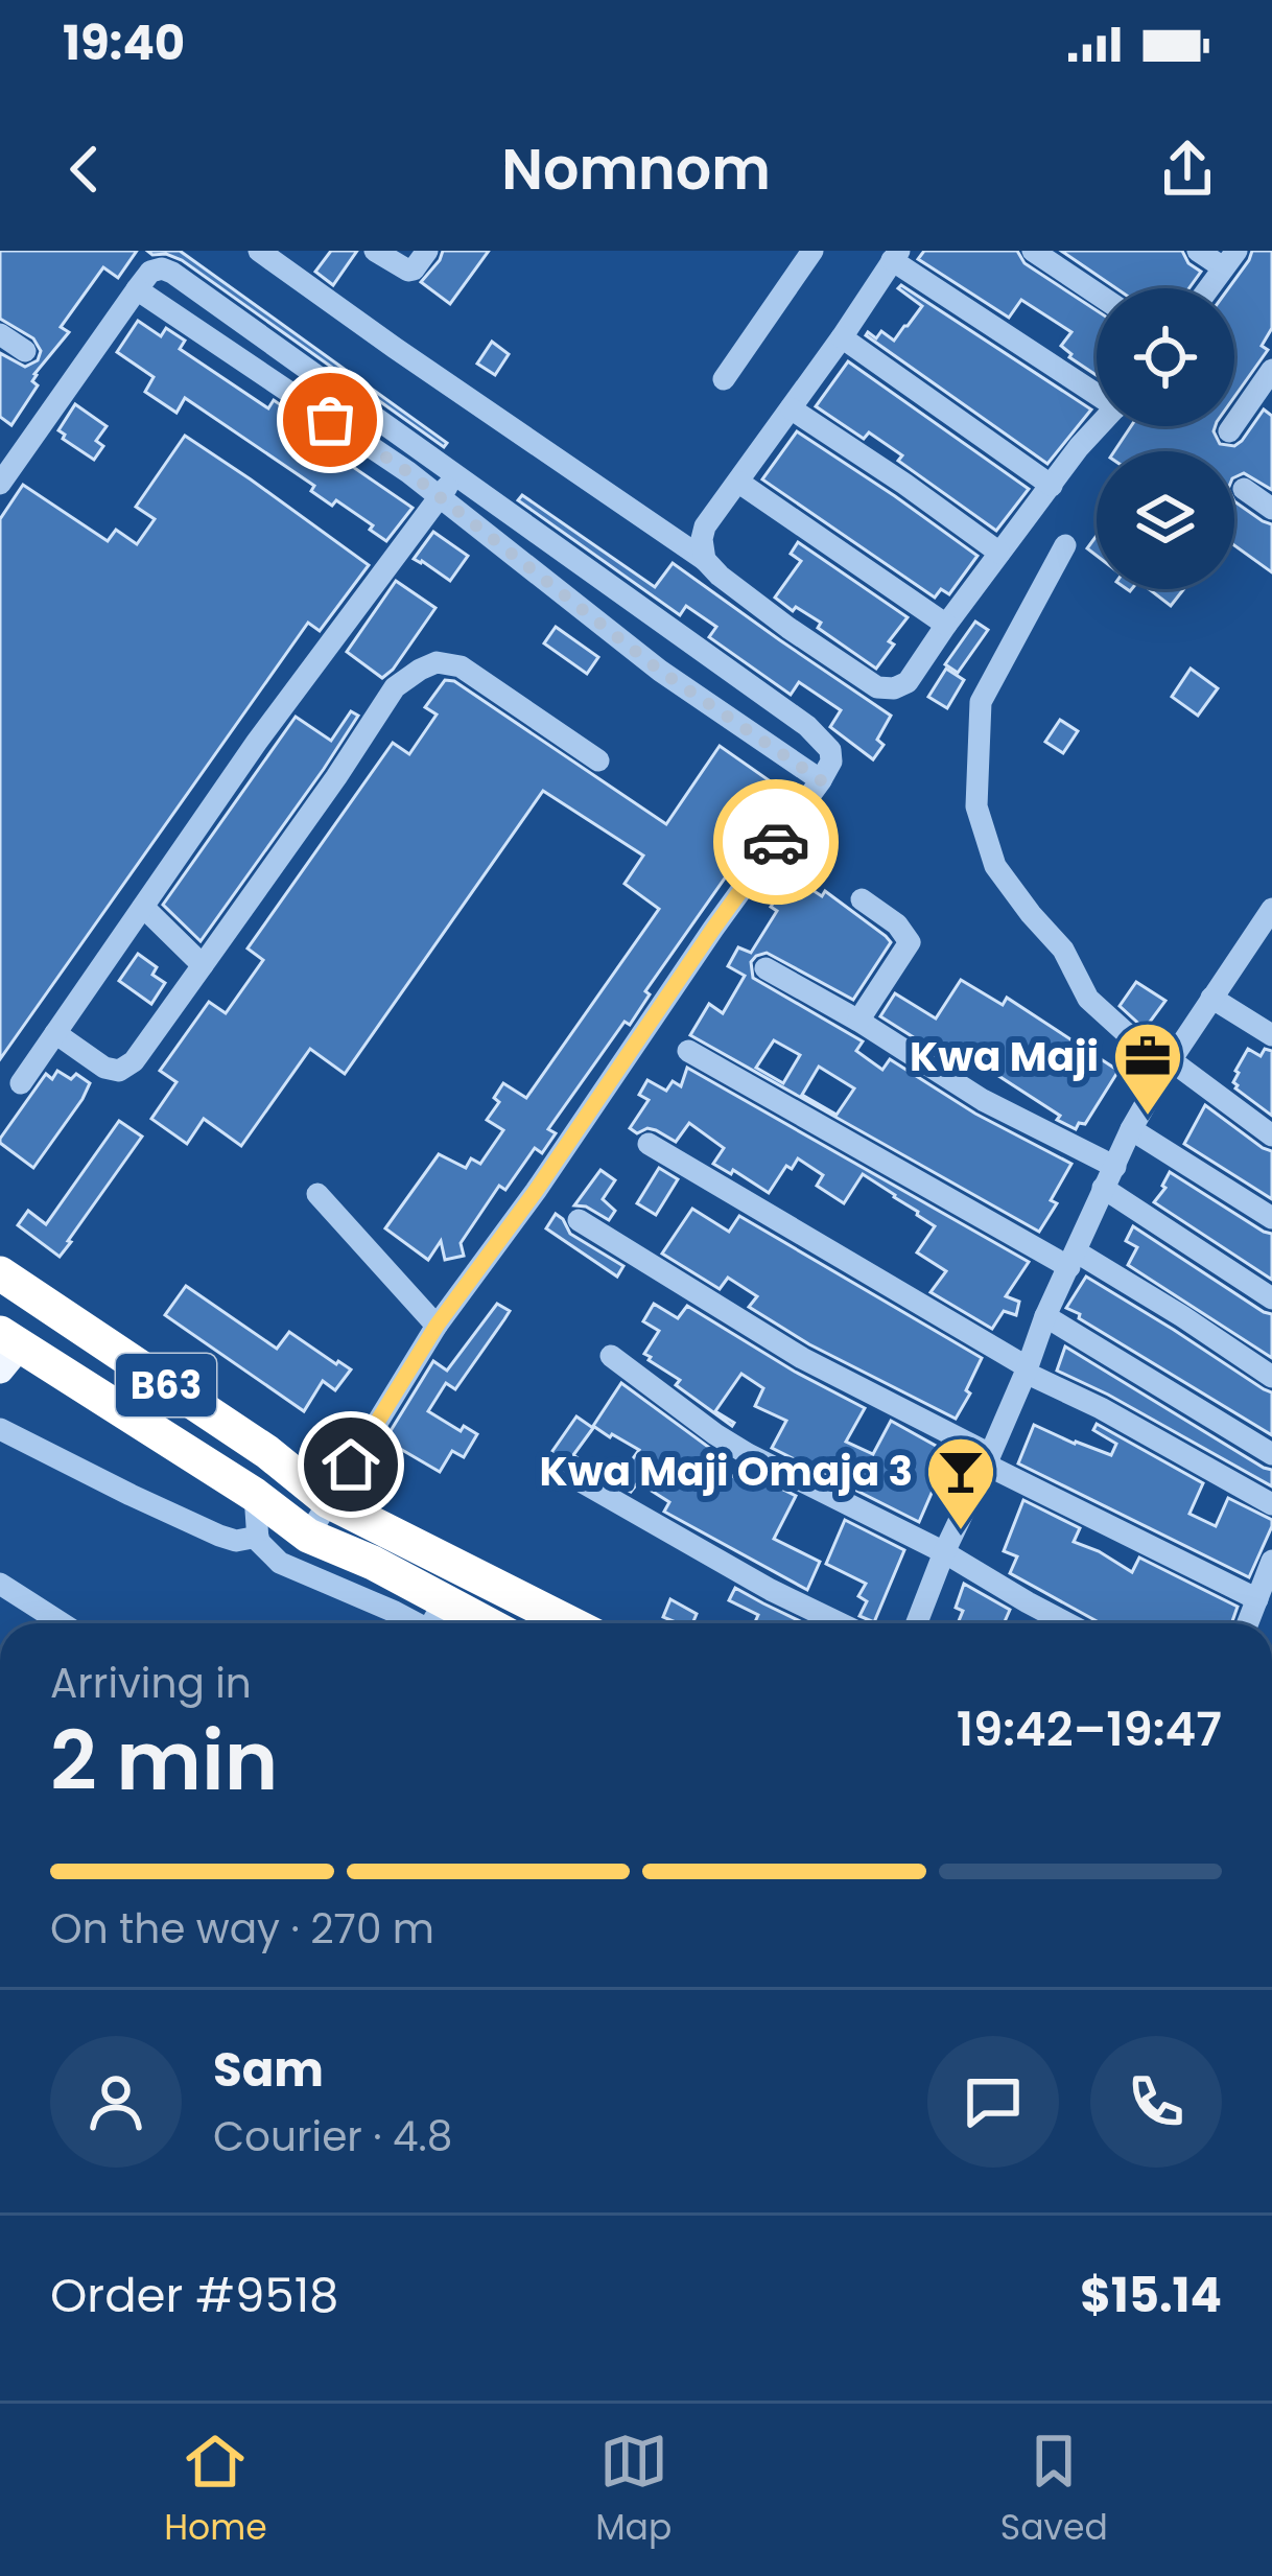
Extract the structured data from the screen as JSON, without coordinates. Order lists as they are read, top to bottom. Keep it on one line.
{"streets":{"highway":["B63"]},"places":{"office":["Kwa Maji"],"bar":["Kwa Maji Omaja 3"]},"page":{"status":"19:40","header":"Nomnom","heading":["2 min","Arriving in","19:42–19:47"],"panel":["Sam","Courier · 4.8","Order #9518","$15.14"],"bar":"On the way · 270 m","tabs":["Home","Map","Saved"]}}
